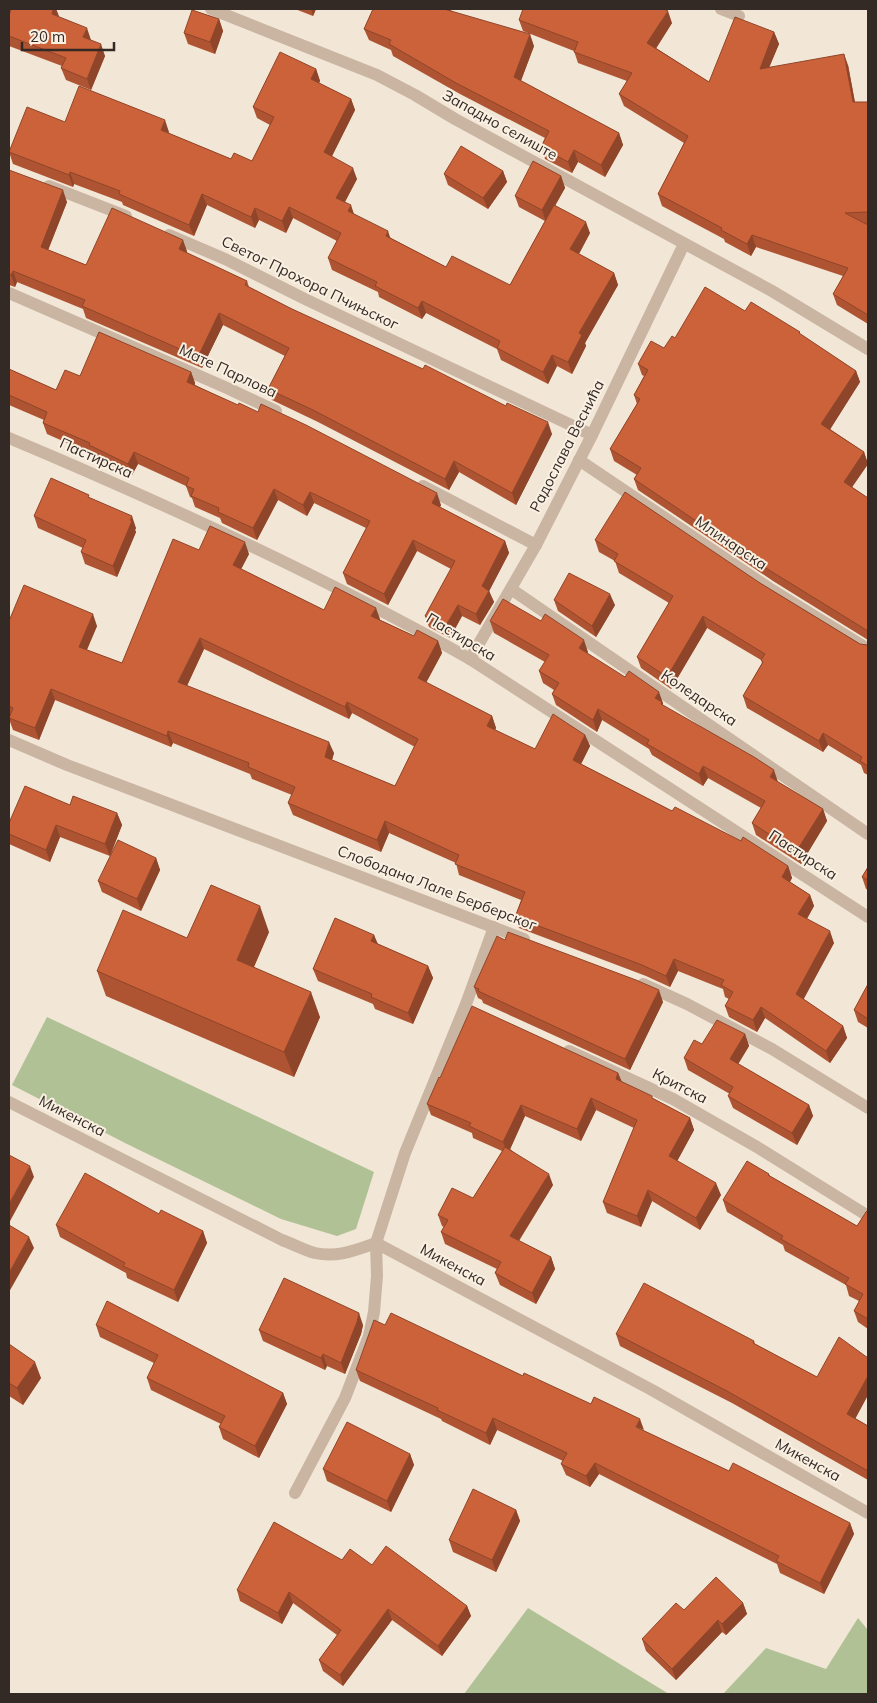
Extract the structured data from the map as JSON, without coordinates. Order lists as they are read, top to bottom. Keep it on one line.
{"streets":{"street":["Западно селиште","Светог Прохора Пчињског","Мате Парлова","Радослава Веснића","Пастирска","Млинарска","Коледарска","Слободана Лале Берберског","Критска","Микенска"]},"crossings":[["Западно селиште","Радослава Веснића"],["Светог Прохора Пчињског","Радослава Веснића"],["Радослава Веснића","Пастирска"],["Радослава Веснића","Млинарска"],["Радослава Веснића","Коледарска"]],"scale_bar":"20 m"}
